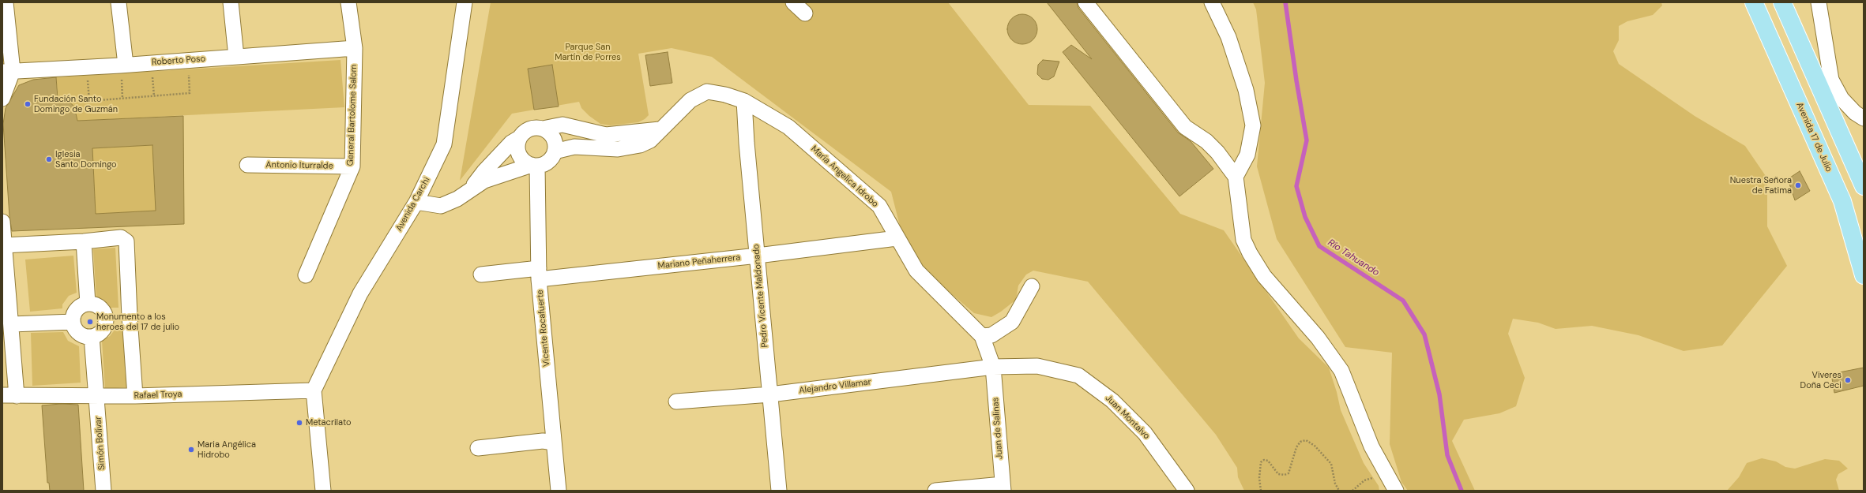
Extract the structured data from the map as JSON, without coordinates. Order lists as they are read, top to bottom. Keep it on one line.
{"streets":{"main road":["Avenida 17 de Julio"],"street":["Roberto Poso","General Bartolome Salom","Antonio Iturralde","María Angelica Idrobo","Avenida Carchi","Mariano Peñaherrera","Pedro Vicente Maldonado","Vicente Rocafuerte","Alejandro Villamar","Rafael Troya","Juan Montalvo","Juan de Salinas","Simón Bolívar"]},"crossings":[["Roberto Poso","General Bartolome Salom"],["General Bartolome Salom","Antonio Iturralde"],["María Angelica Idrobo","Mariano Peñaherrera"],["María Angelica Idrobo","Pedro Vicente Maldonado"],["María Angelica Idrobo","Vicente Rocafuerte"],["María Angelica Idrobo","Alejandro Villamar"],["María Angelica Idrobo","Juan Montalvo"],["María Angelica Idrobo","Juan de Salinas"],["Avenida Carchi","Rafael Troya"],["Mariano Peñaherrera","Pedro Vicente Maldonado"],["Mariano Peñaherrera","Vicente Rocafuerte"],["Pedro Vicente Maldonado","Alejandro Villamar"],["Alejandro Villamar","Juan Montalvo"],["Alejandro Villamar","Juan de Salinas"],["Rafael Troya","Simón Bolívar"],["Juan Montalvo","Juan de Salinas"]],"water":["Río Tahuando"],"parks":["Parque San Martín de Porres"],"places":["Fundación Santo Domingo de Guzmán","Iglesia Santo Domingo","Nuestra Señora de Fatima","Monumento a los heroes del 17 de julio","Viveres Doña Ceci","Metacrilato","Maria Angélica Hidrobo"]}
